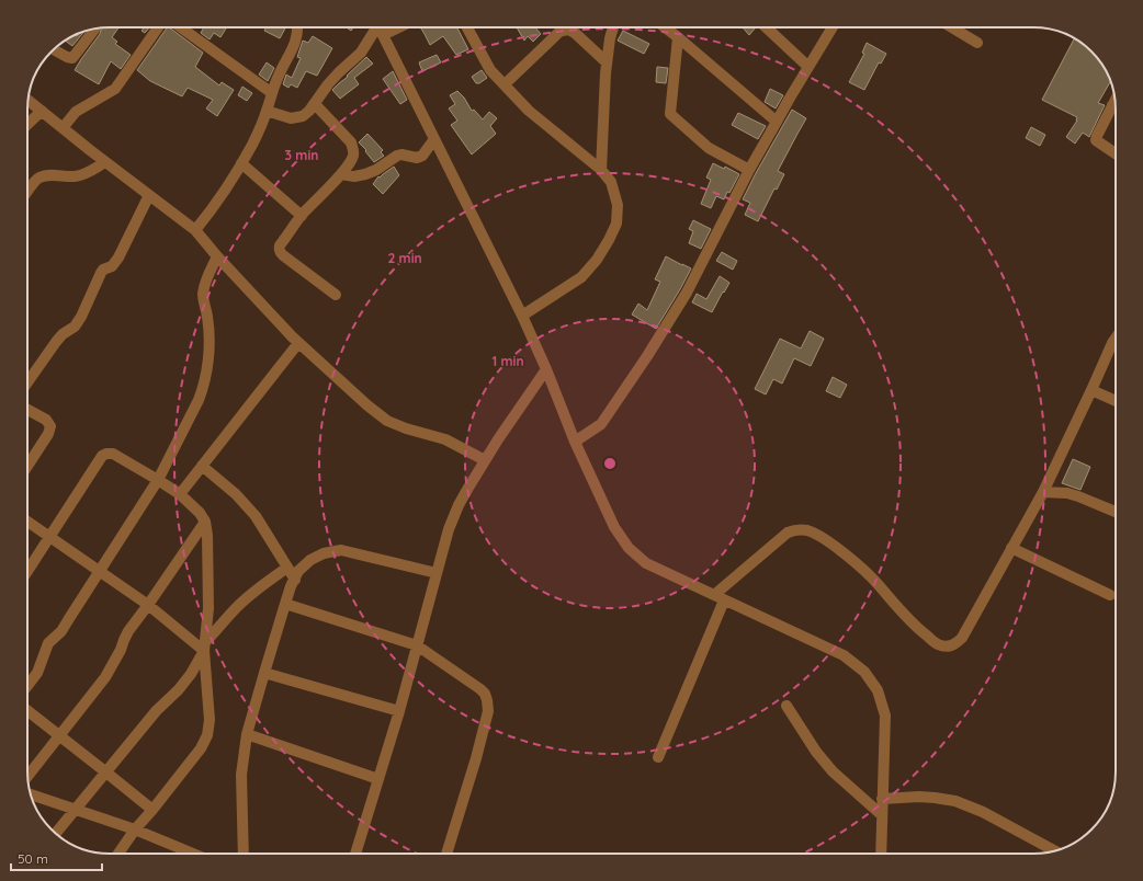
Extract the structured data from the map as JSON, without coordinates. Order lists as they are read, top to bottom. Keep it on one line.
{"scale_bar":"50 m","rings":["3 min","2 min","1 min"]}
